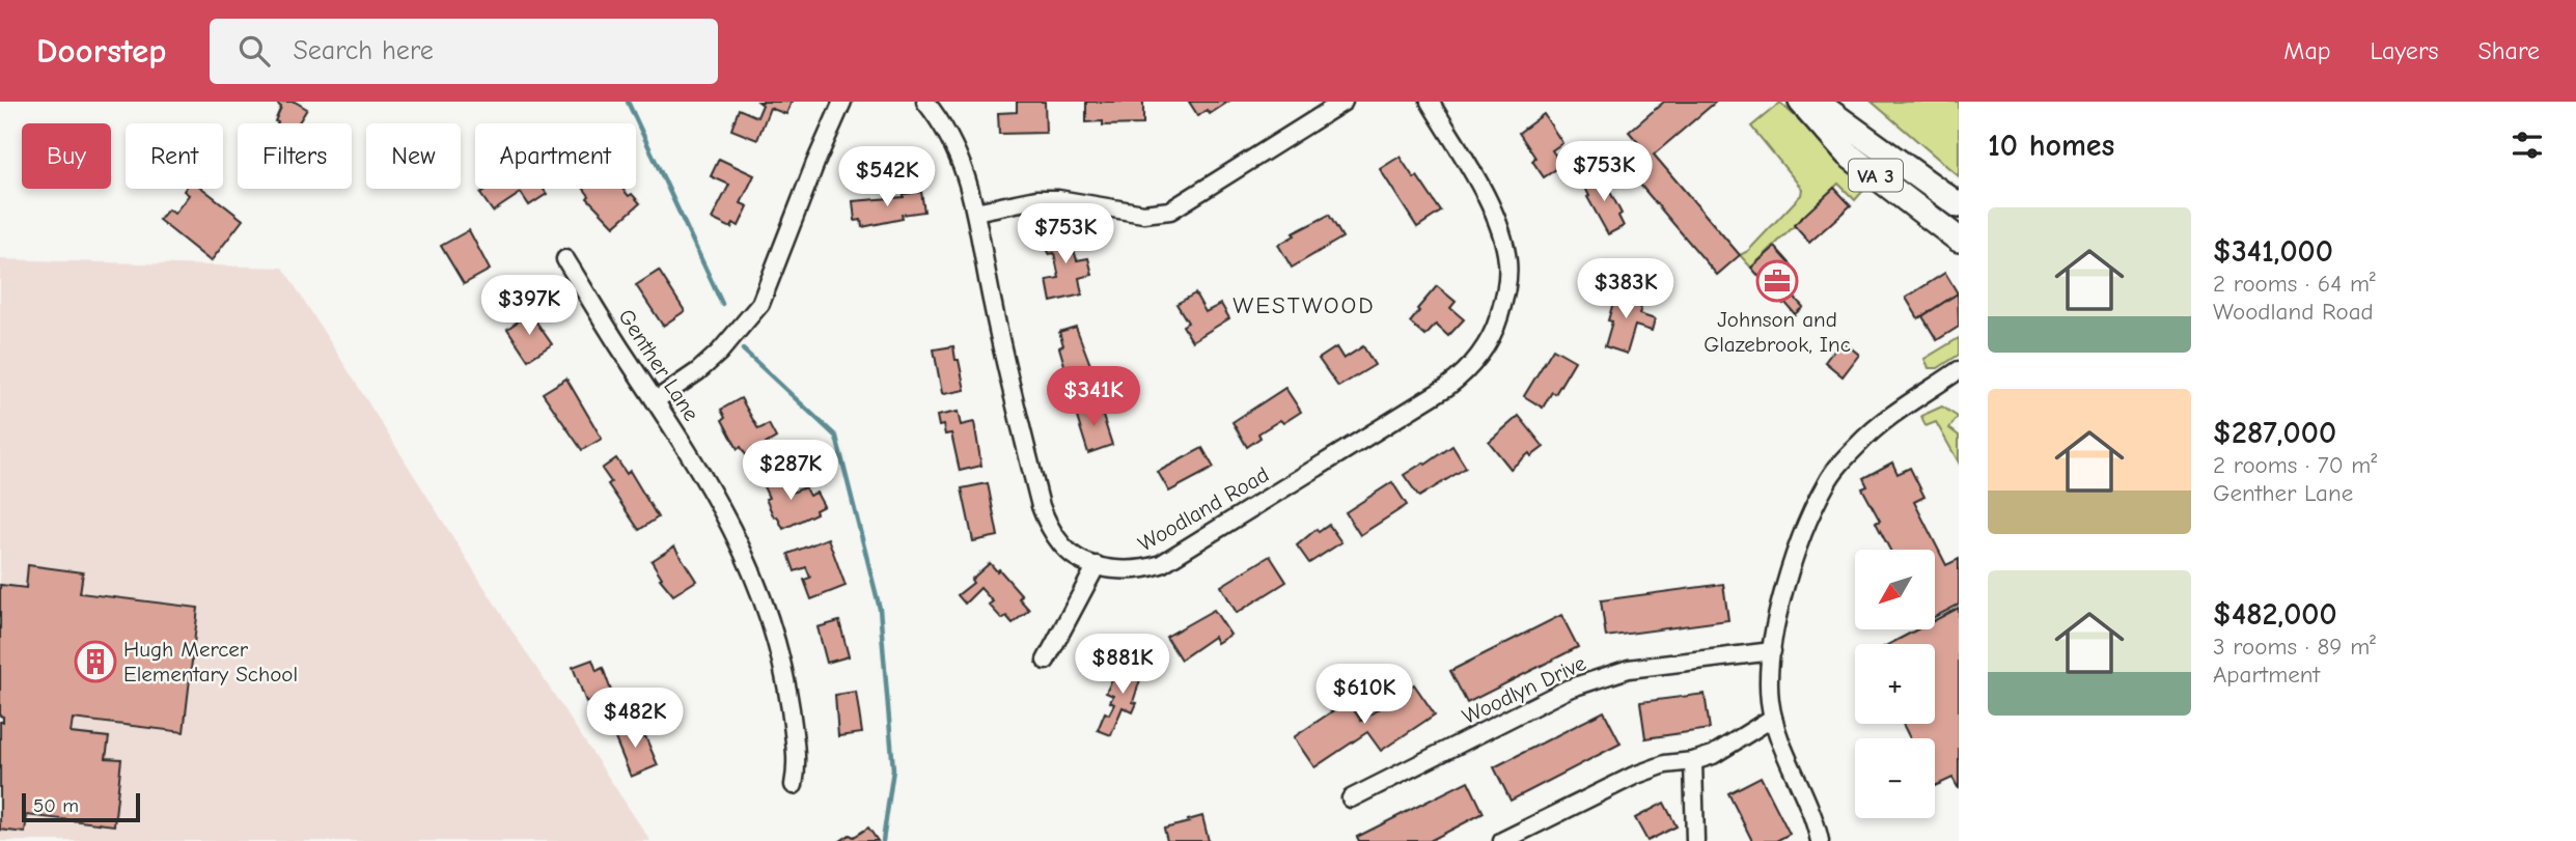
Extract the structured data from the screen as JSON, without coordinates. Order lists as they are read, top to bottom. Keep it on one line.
{"streets":{"highway":["VA 3"],"street":["Genther Lane","Woodland Road","Woodlyn Drive"]},"districts":["WESTWOOD"],"places":{"office":["Johnson and Glazebrook, Inc"],"building":["Hugh Mercer Elementary School"]},"scale_bar":"50 m","north":"bottom left","page":{"header":"Doorstep","search":"Search here","nav":["Map","Layers","Share"],"heading":"10 homes","chip":["Buy","Rent","Filters","New","Apartment"],"price":["$753K","$542K","$753K","$383K","$397K","$341K","$287K","$881K","$610K","$482K"],"list":[{"name":"$341,000","note":"2 rooms · 64 m² · Woodland Road"},{"name":"$287,000","note":"2 rooms · 70 m² · Genther Lane"},{"name":"$482,000","note":"3 rooms · 89 m² · Apartment"}],"map_buttons":["+","−"],"scale":"50 m"}}
